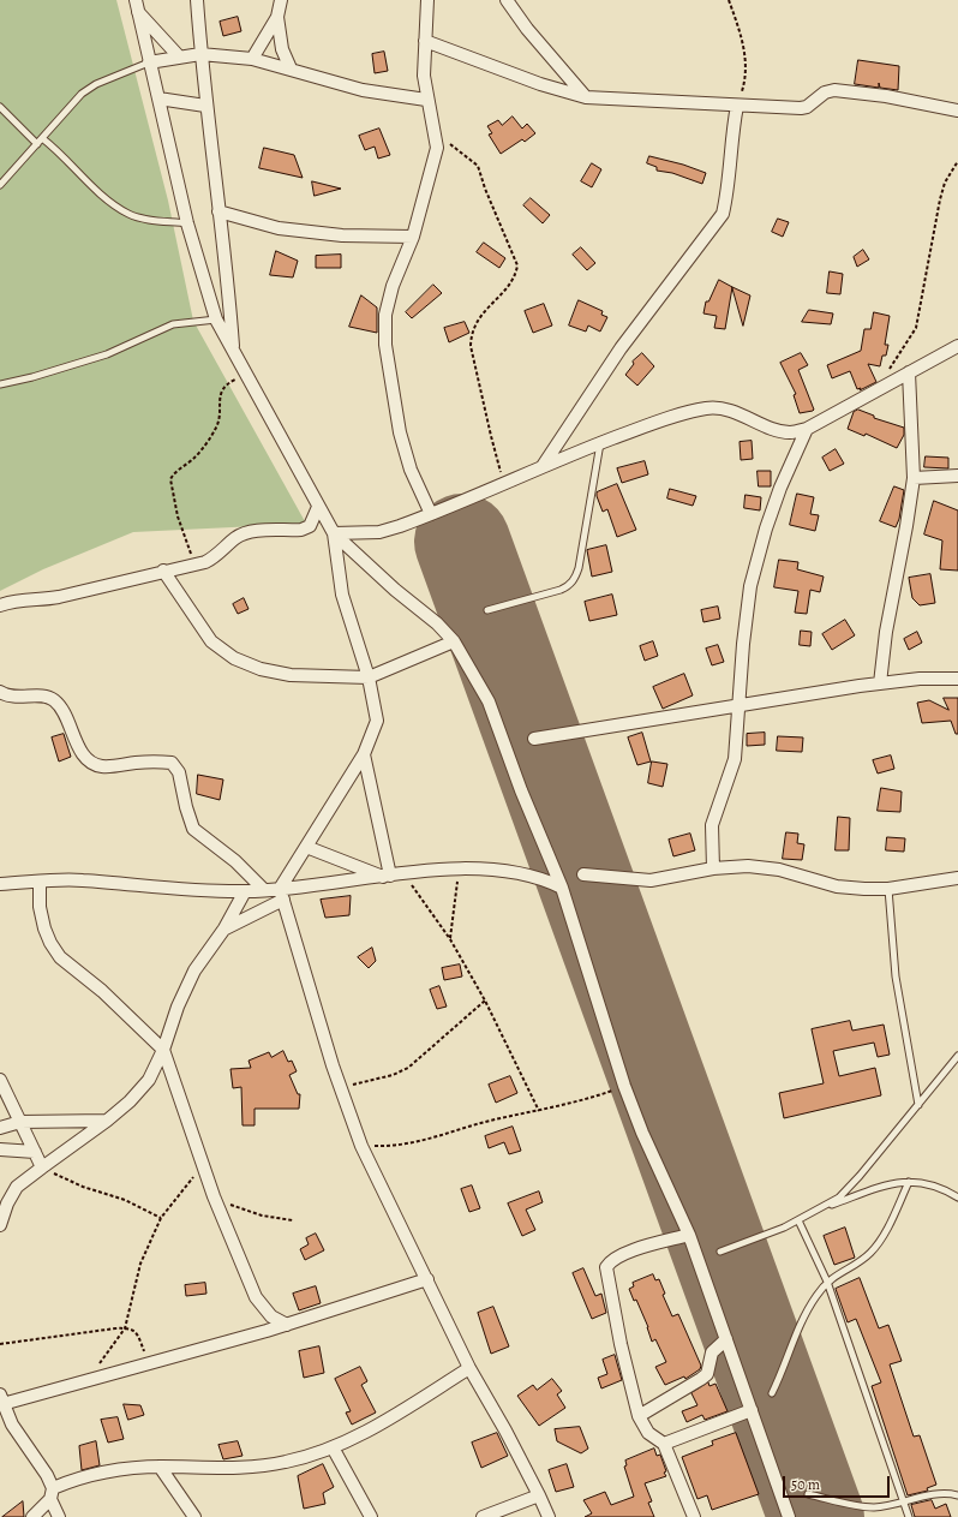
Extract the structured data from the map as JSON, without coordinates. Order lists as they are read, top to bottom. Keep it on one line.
{"scale_bar":"50 m"}
